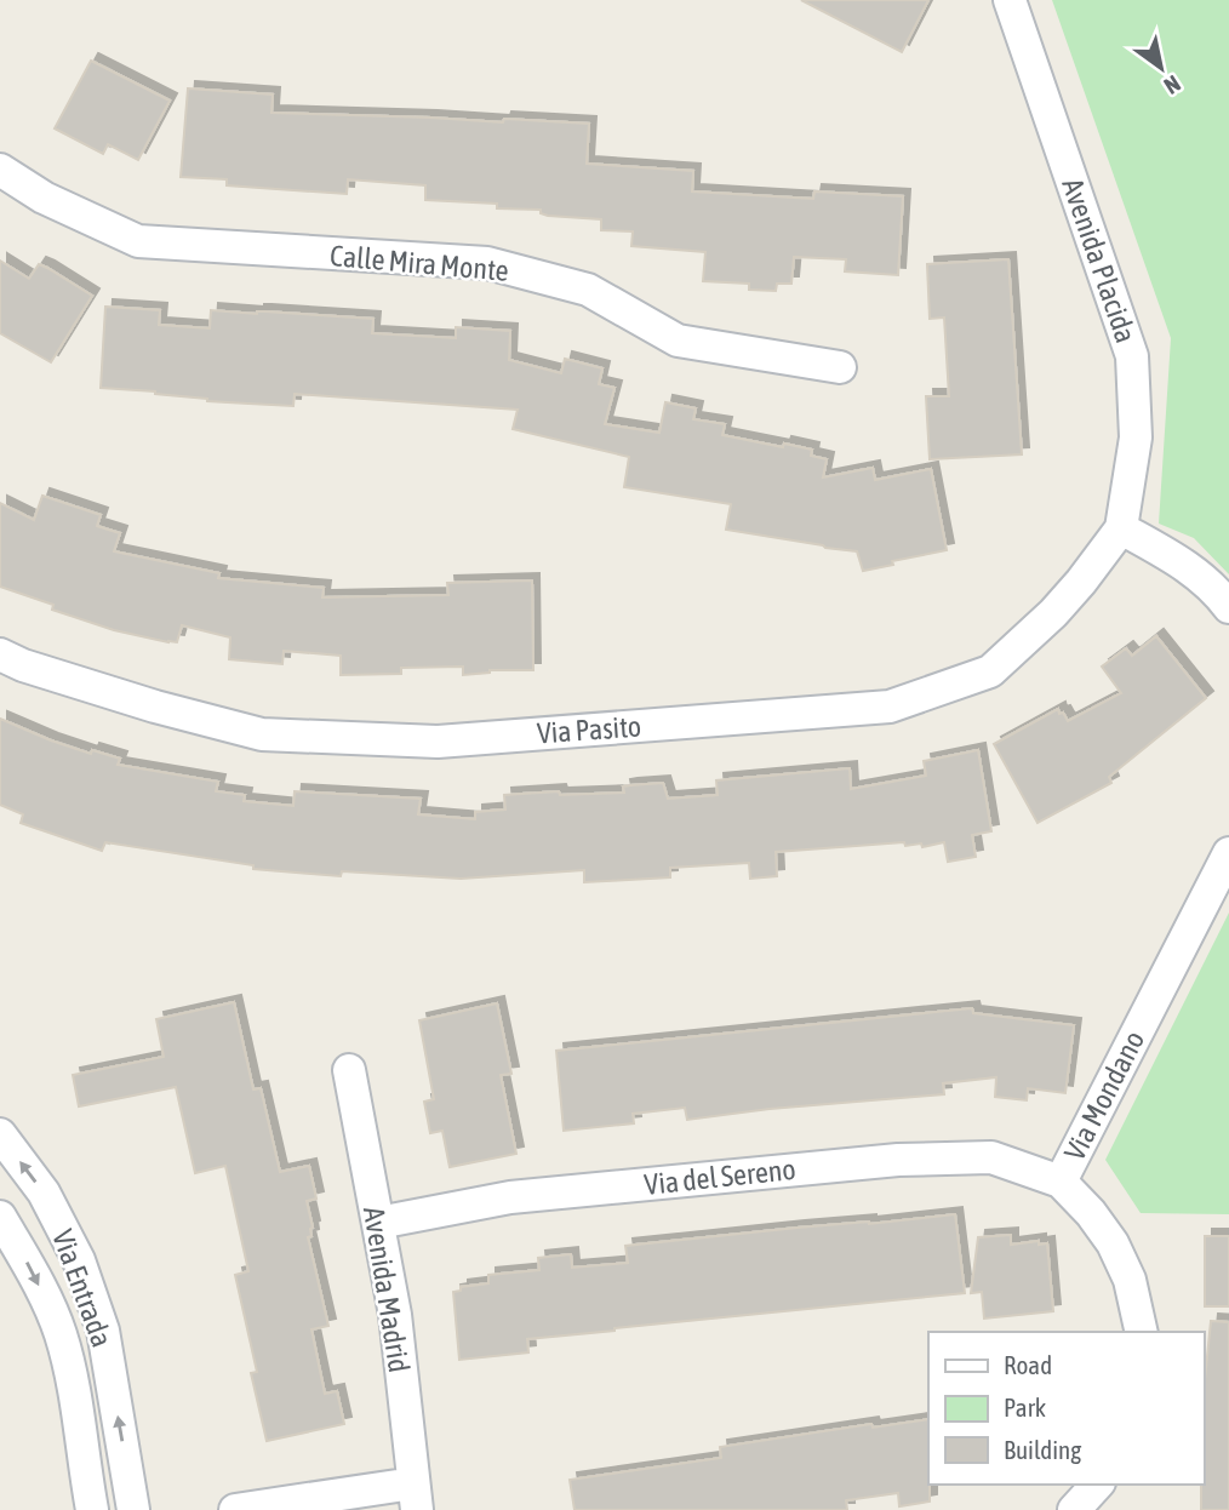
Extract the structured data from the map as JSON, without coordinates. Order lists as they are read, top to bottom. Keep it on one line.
{"streets":{"street":["Avenida Placida","Calle Mira Monte","Via Pasito","Via Mondano","Via del Sereno","Via Entrada","Avenida Madrid"]},"crossings":[["Avenida Placida","Via Pasito"],["Via Mondano","Via del Sereno"],["Via del Sereno","Avenida Madrid"]],"legend":["Road","Park","Building"],"north":"bottom right"}
